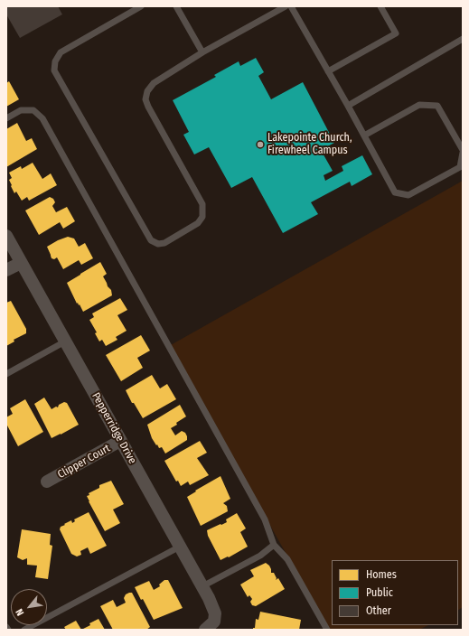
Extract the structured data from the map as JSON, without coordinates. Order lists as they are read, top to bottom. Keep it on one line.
{"streets":{"street":["Pepperridge Drive","Clipper Court"]},"crossings":[["Pepperridge Drive","Clipper Court"]],"places":["Lakepointe Church, Firewheel Campus"],"legend":["Homes","Public","Other"],"north":"bottom left"}
